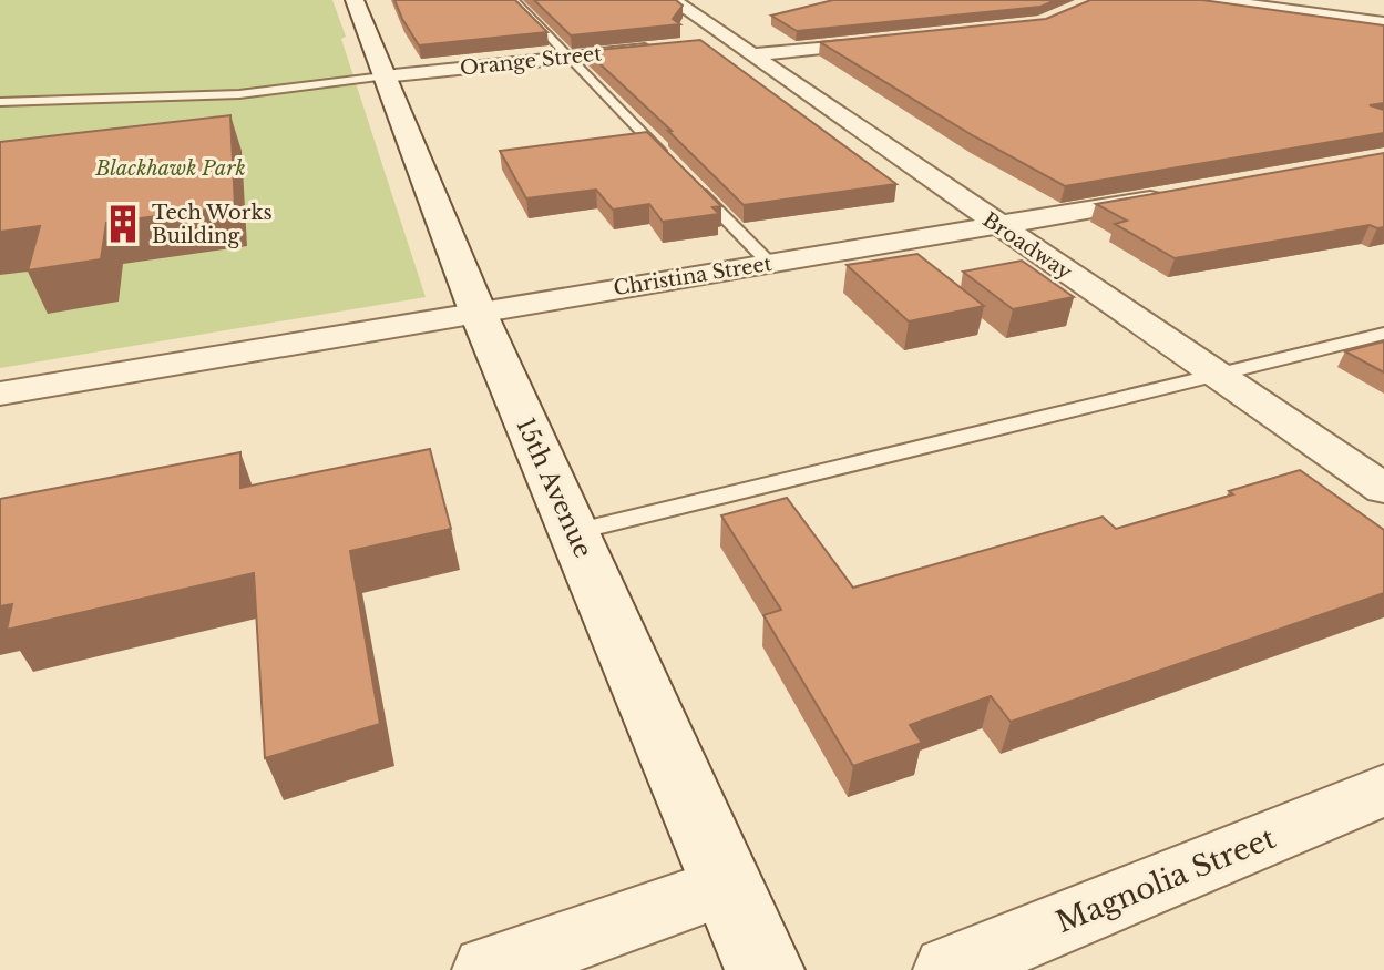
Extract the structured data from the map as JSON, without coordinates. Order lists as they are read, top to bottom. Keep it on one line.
{"streets":{"main road":["15th Avenue"],"street":["Orange Street","Broadway","Christina Street","Magnolia Street"]},"crossings":[["Orange Street","15th Avenue"],["Broadway","Christina Street"],["Christina Street","15th Avenue"]],"parks":["Blackhawk Park"],"places":{"building":["Tech Works Building"]}}
